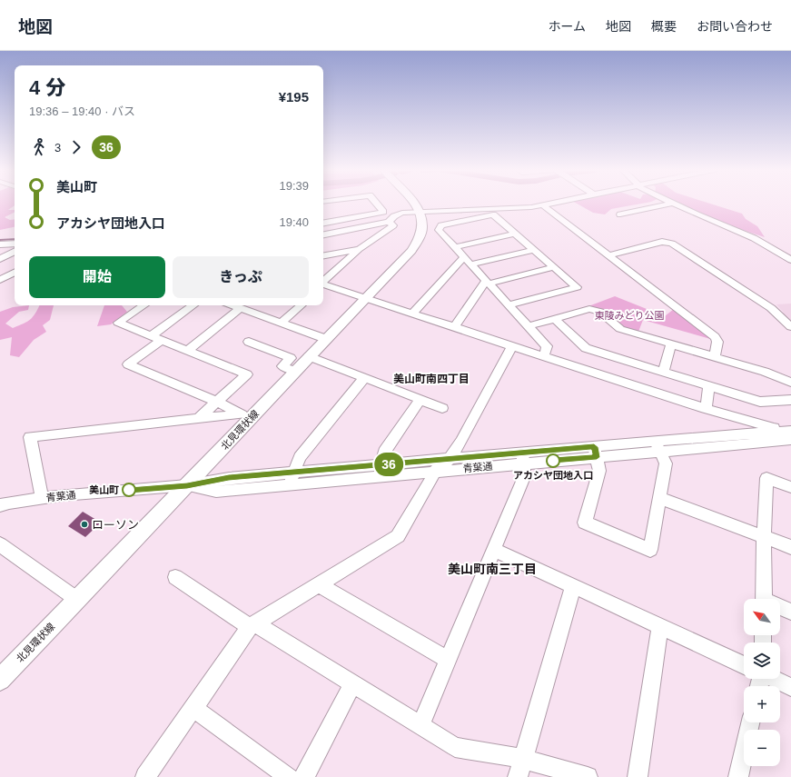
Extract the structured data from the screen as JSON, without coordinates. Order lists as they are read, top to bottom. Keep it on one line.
{"streets":{"main road":["北見環状線"],"street":["青葉通"]},"crossings":[["北見環状線","青葉通"]],"districts":["美山町南四丁目","美山町南三丁目"],"parks":["東陵みどり公園"],"places":["アカシヤ団地入口","美山町","ローソン"],"lines":["bus line 36"],"north":"top left","page":{"header":"地図","nav":["ホーム","地図","概要","お問い合わせ"],"on_map":"36","heading":["4 分","19:36 – 19:40 · バス","¥195"],"legs":["3","36"],"list":[{"name":"美山町","value":"19:39"},{"name":"アカシヤ団地入口","value":"19:40"}],"buttons":["開始","きっぷ"],"map_buttons":["+","−"]}}
